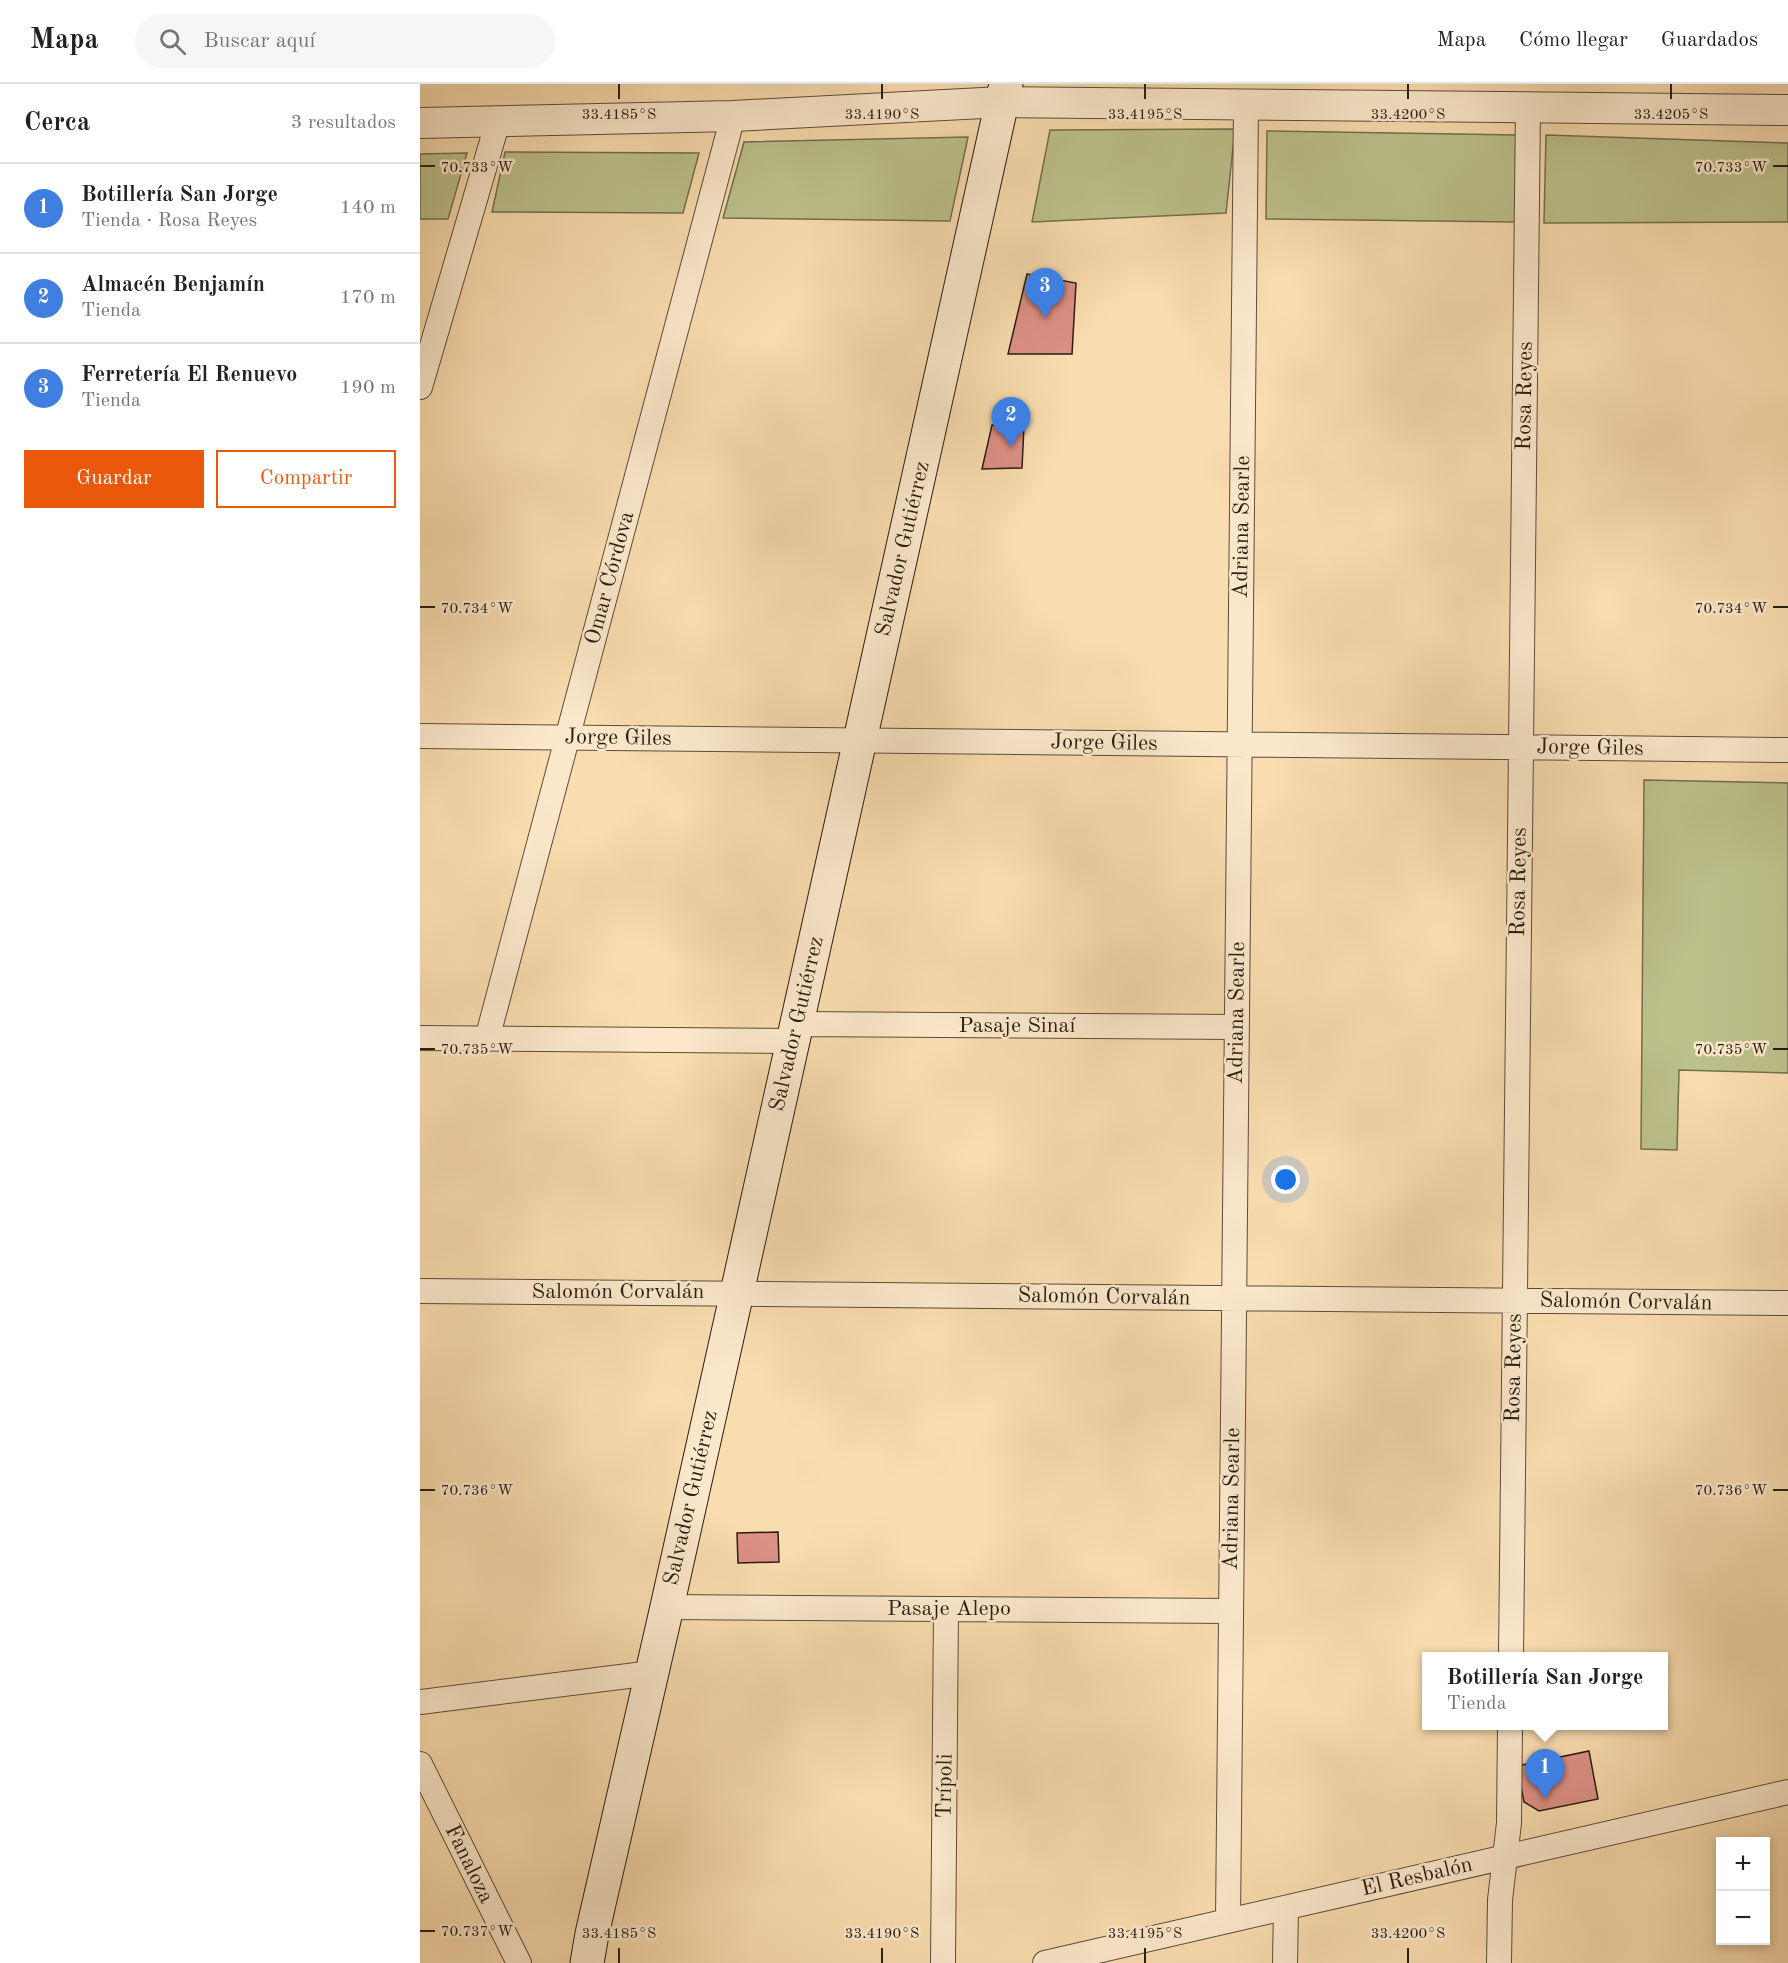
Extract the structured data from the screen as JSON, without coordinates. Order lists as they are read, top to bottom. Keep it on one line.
{"streets":{"main road":["Salvador Gutiérrez"],"street":["Rosa Reyes","Adriana Searle","Omar Córdova","Jorge Giles","Pasaje Sinaí","Salomón Corvalán","Pasaje Alepo","Trípoli","Fanaloza","El Resbalón"]},"crossings":[["Rosa Reyes","Jorge Giles"],["Rosa Reyes","Salomón Corvalán"],["Adriana Searle","Jorge Giles"],["Adriana Searle","Pasaje Sinaí"],["Adriana Searle","Salomón Corvalán"],["Adriana Searle","Pasaje Alepo"],["Adriana Searle","El Resbalón"],["Salvador Gutiérrez","Jorge Giles"],["Salvador Gutiérrez","Pasaje Sinaí"],["Salvador Gutiérrez","Salomón Corvalán"],["Salvador Gutiérrez","Pasaje Alepo"],["Omar Córdova","Jorge Giles"],["Omar Córdova","Pasaje Sinaí"],["Pasaje Alepo","Trípoli"]],"page":{"header":"Mapa","search":"Buscar aquí","nav":["Mapa","Cómo llegar","Guardados"],"heading":["Cerca","3 resultados"],"list":[{"mark":"1","name":"Botillería San Jorge","note":"Tienda · Rosa Reyes","value":"140 m"},{"mark":"2","name":"Almacén Benjamín","note":"Tienda","value":"170 m"},{"mark":"3","name":"Ferretería El Renuevo","note":"Tienda","value":"190 m"}],"pins":["3","2","1"],"buttons":["Guardar","Compartir"],"popup":["Botillería San Jorge","Tienda"],"map_buttons":["+","−"]},"coordinates":["33.4185°S","33.4190°S","33.4195°S","33.4200°S","33.4205°S","70.733°W","70.734°W","70.735°W","70.736°W","70.737°W"]}
